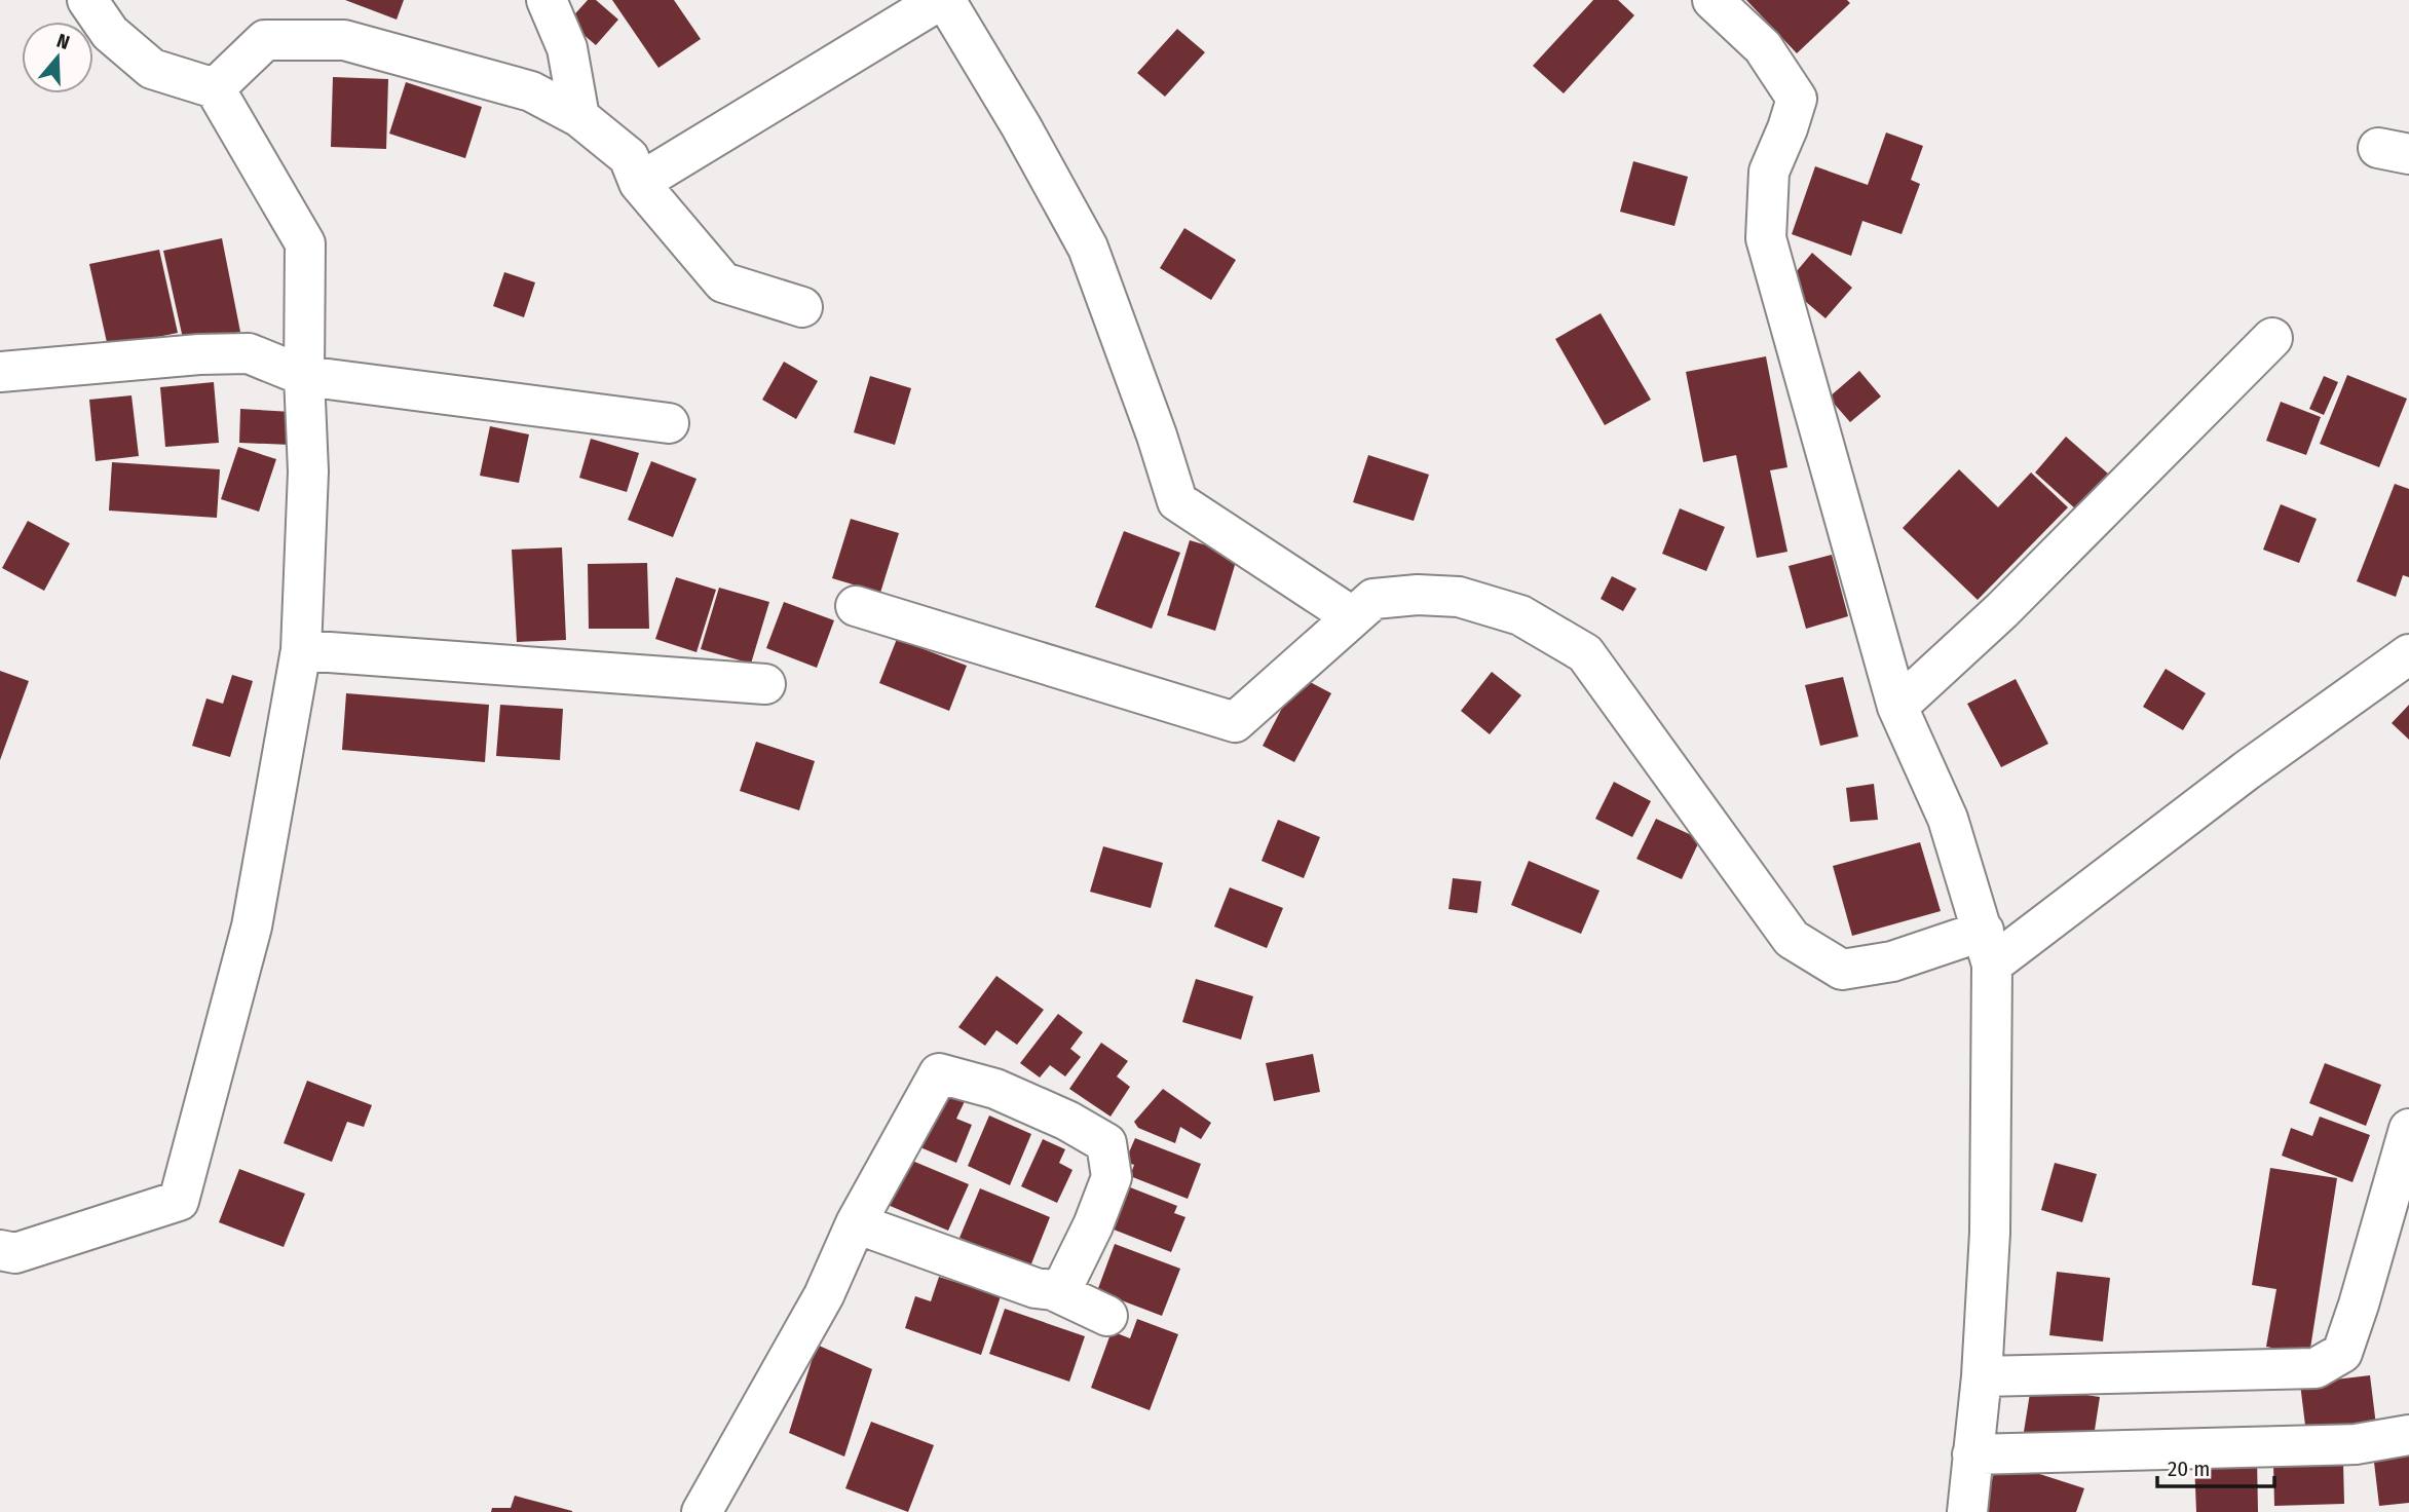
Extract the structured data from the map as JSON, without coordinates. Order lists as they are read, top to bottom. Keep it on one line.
{"scale_bar":"20 m","north":"top"}
